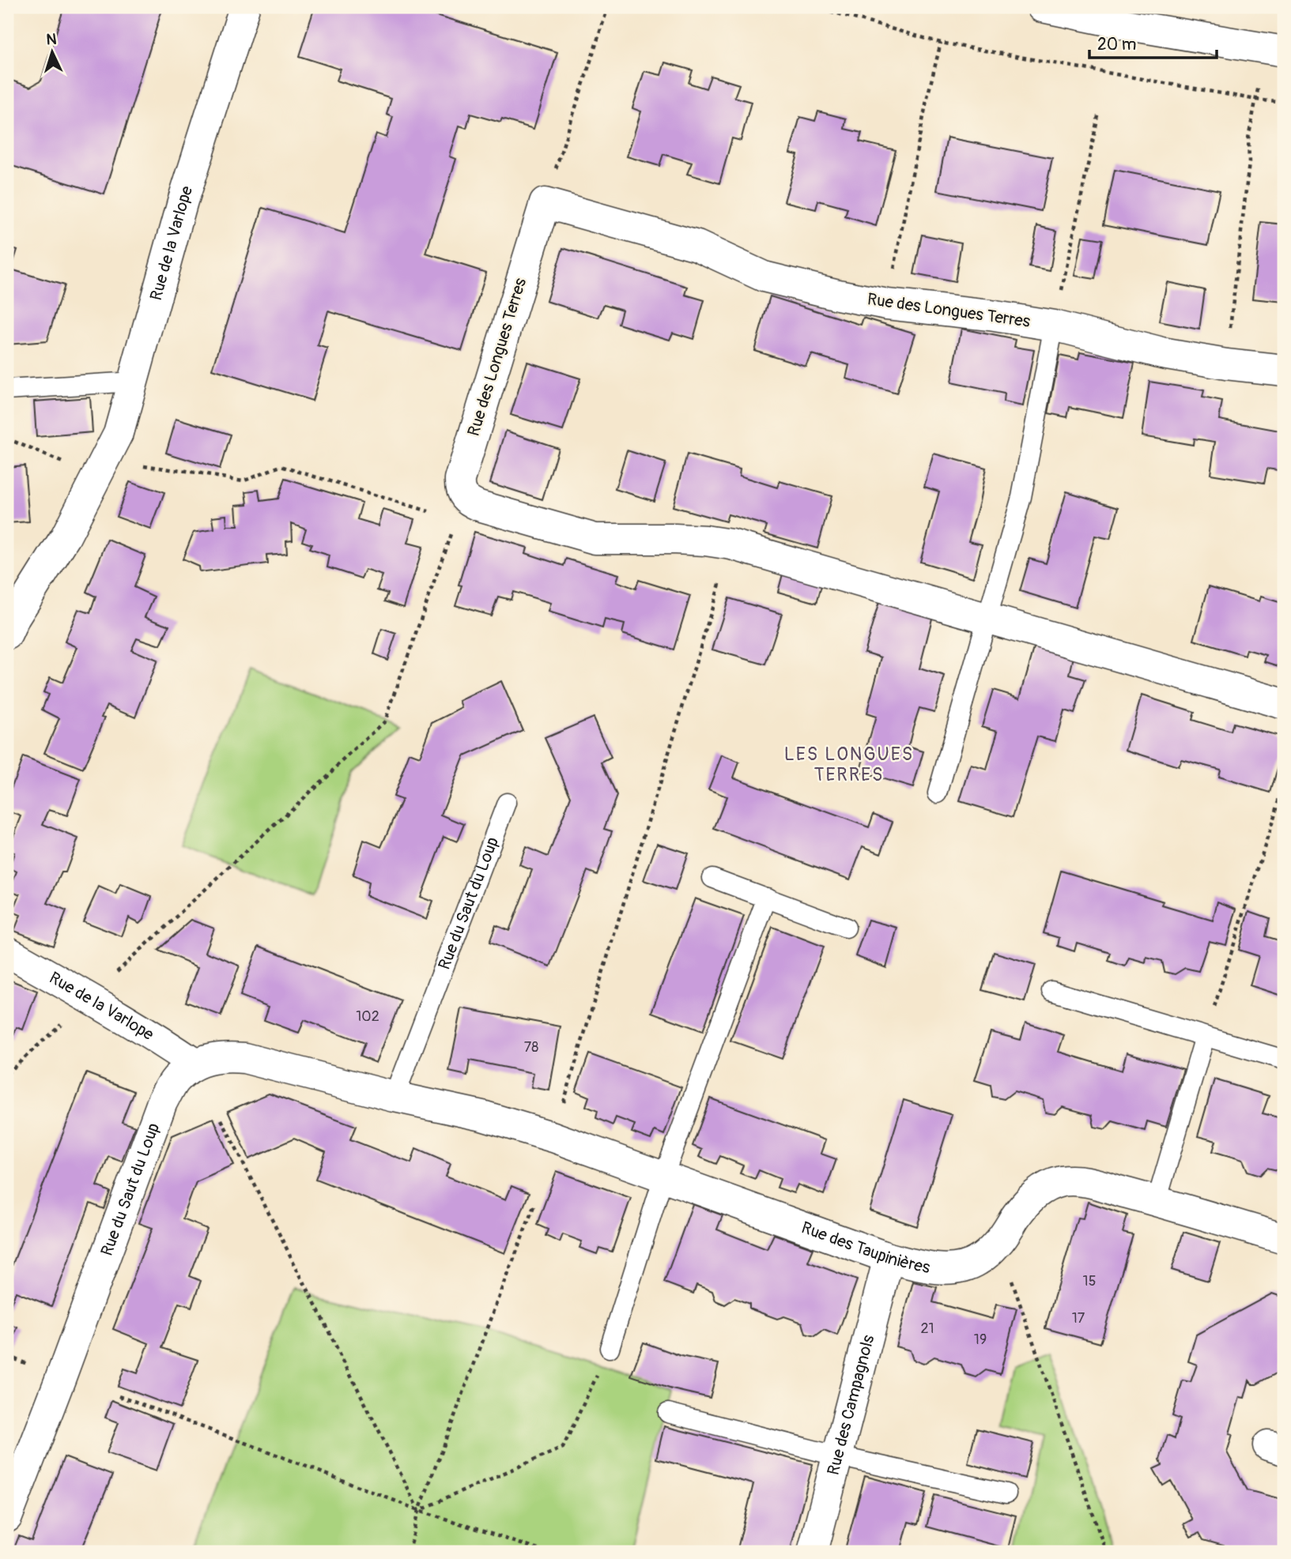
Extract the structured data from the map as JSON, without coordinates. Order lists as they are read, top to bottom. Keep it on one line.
{"streets":{"street":["Rue de la Varlope","Rue des Longues Terres","Rue du Saut du Loup","Rue des Taupinières","Rue des Campagnols"]},"crossings":[["Rue de la Varlope","Rue du Saut du Loup"],["Rue du Saut du Loup","Rue des Taupinières"],["Rue des Taupinières","Rue des Campagnols"]],"districts":["LES LONGUES TERRES"],"house_numbers":["102","78","15","17","21","19"],"scale_bar":"20 m","north":"top"}
